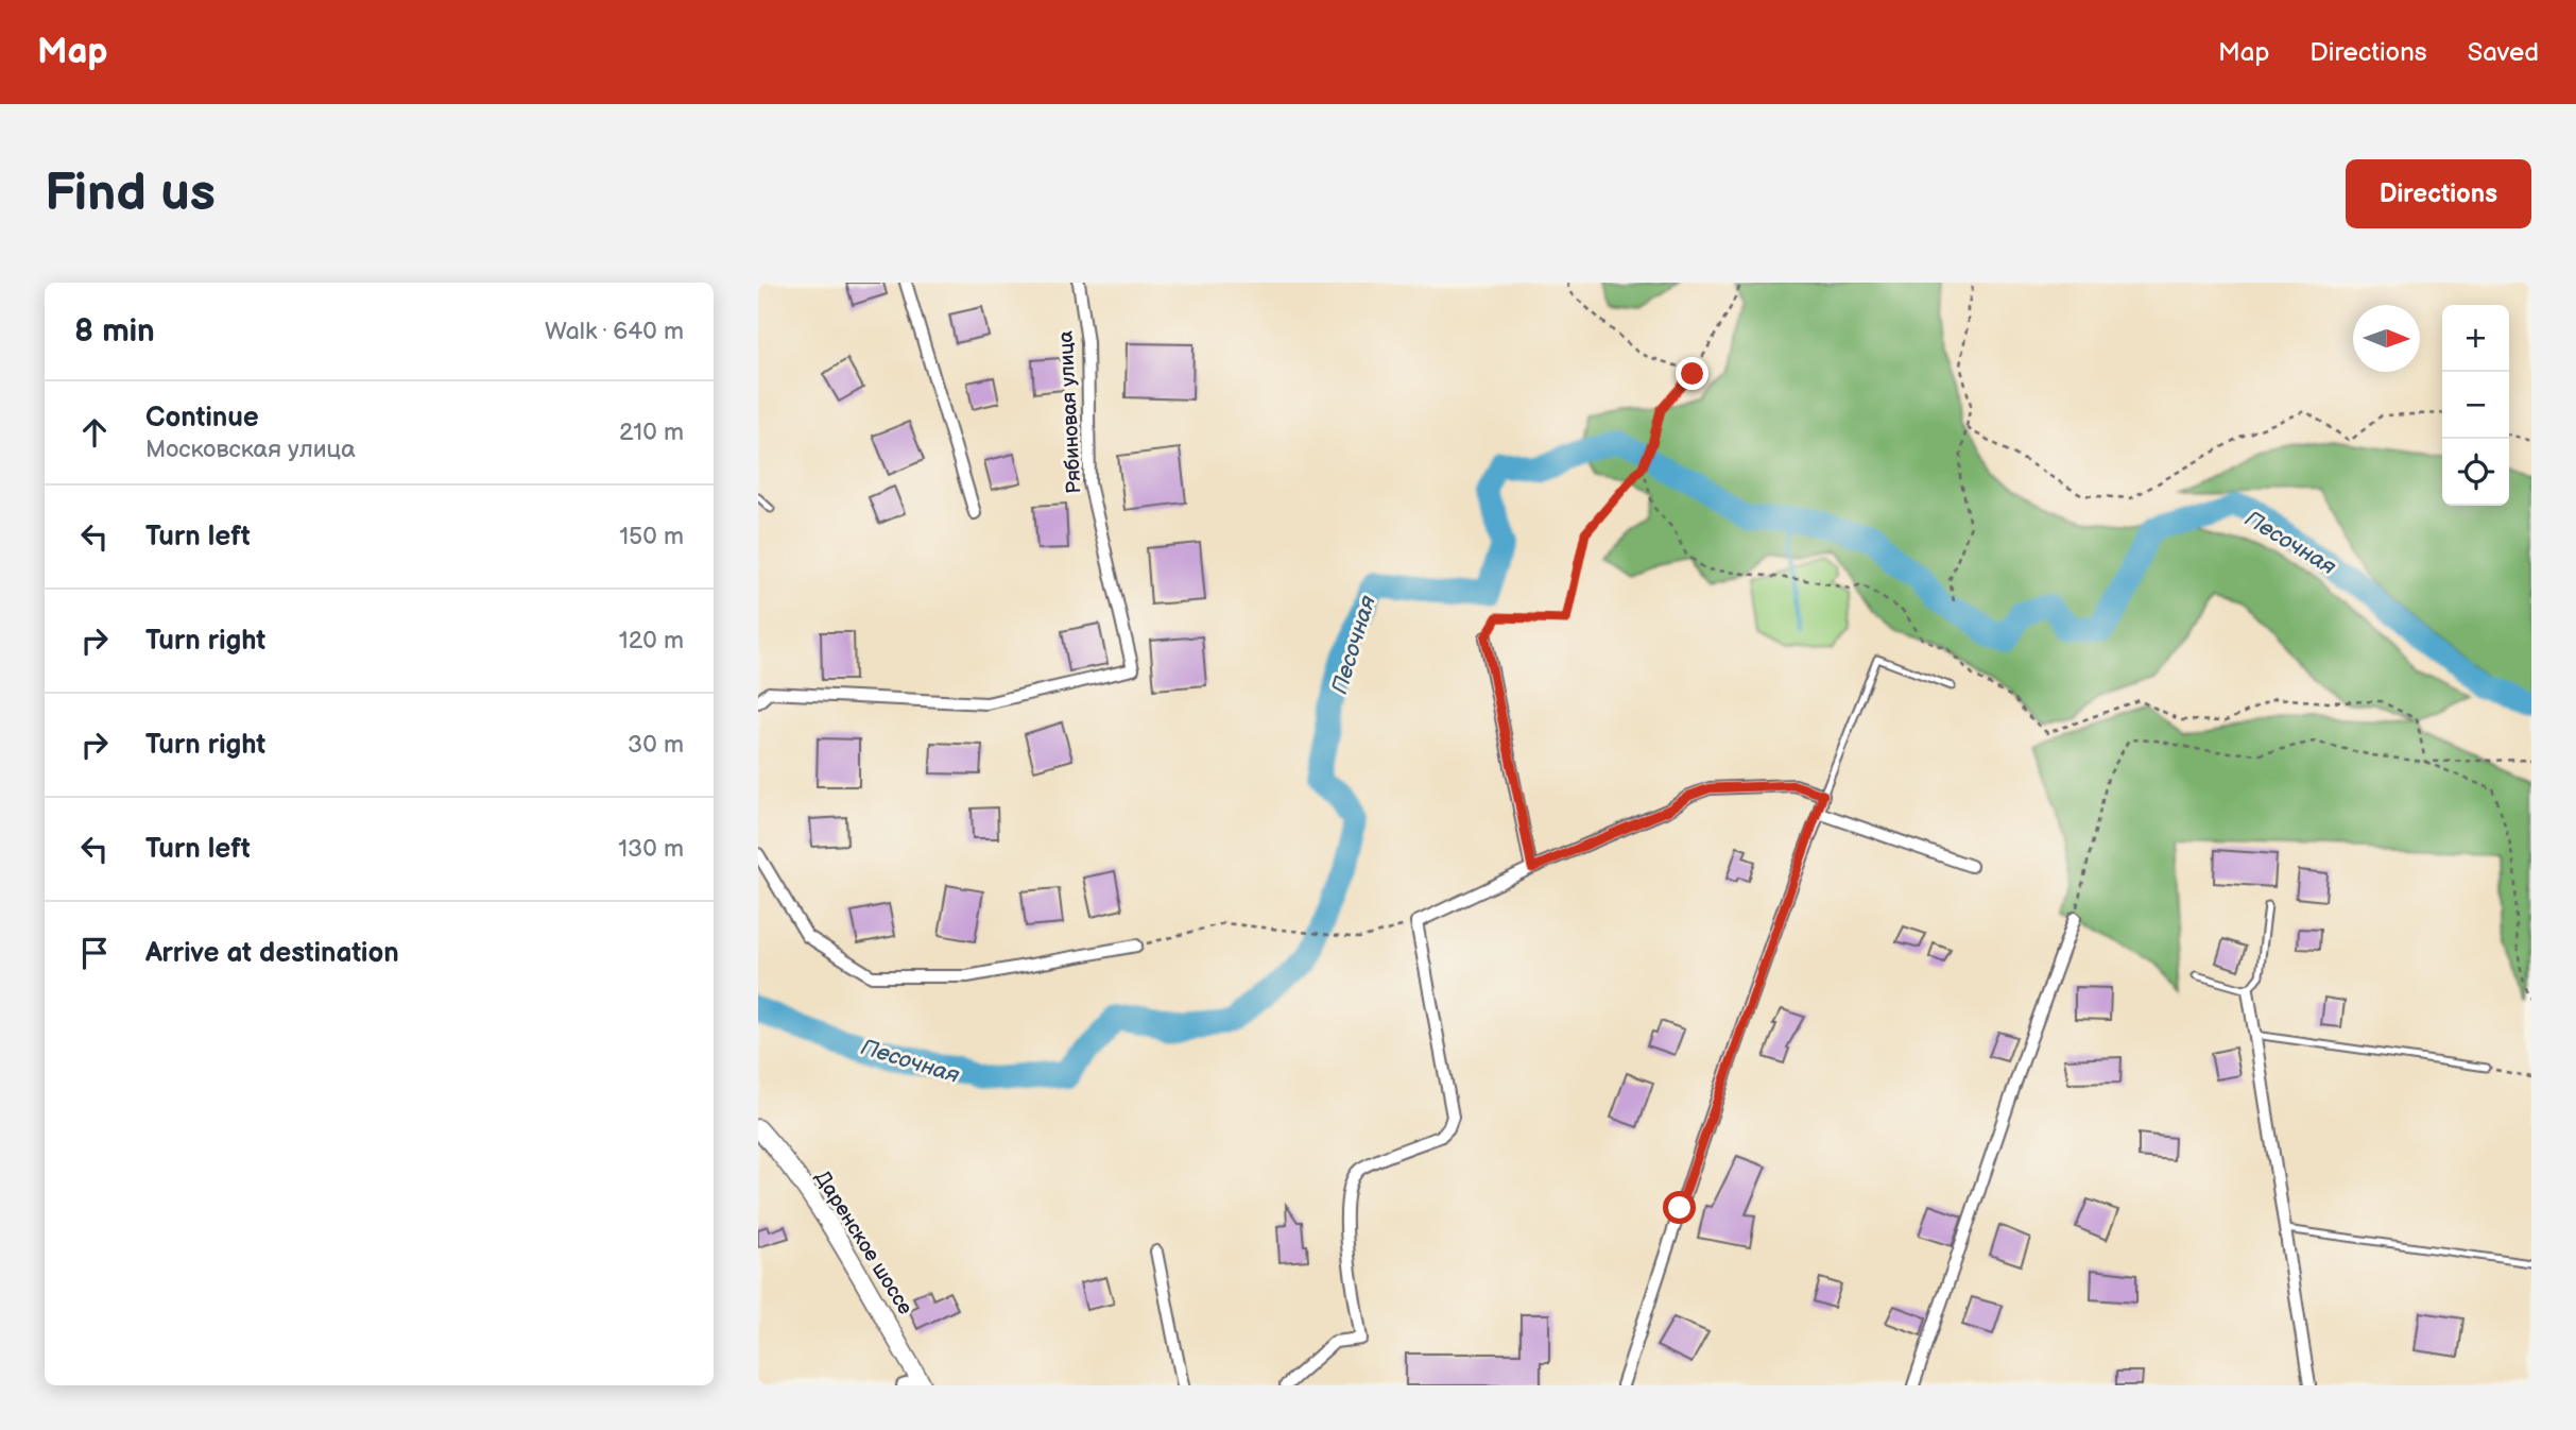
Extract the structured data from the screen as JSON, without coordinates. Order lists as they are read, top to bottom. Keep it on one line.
{"streets":{"main road":["Даренское шоссе"],"street":["Рябиновая улица"]},"water":["Песочная"],"north":"right","page":{"header":"Map","nav":["Map","Directions","Saved"],"buttons":"Directions","title":"Find us","heading":["8 min","Walk · 640 m"],"map_buttons":["+","−"],"list":[["Continue","Московская улица","210 m"],["Turn left","150 m"],["Turn right","120 m"],["Turn right","30 m"],["Turn left","130 m"],"Arrive at destination"]}}
